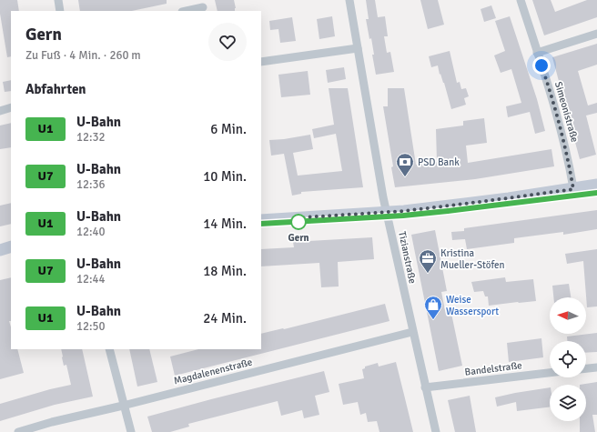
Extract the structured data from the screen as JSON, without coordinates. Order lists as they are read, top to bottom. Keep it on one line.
{"streets":{"street":["Simeonistraße","Tizianstraße","Bandelstraße","Magdalenenstraße"]},"crossings":[["Tizianstraße","Bandelstraße"],["Tizianstraße","Magdalenenstraße"]],"places":{"bank":["PSD Bank"],"other":["Gern"],"office":["Kristina Mueller-Stöfen"],"shop":["Weise Wassersport"]},"lines":["metro line U1"],"north":"left","page":{"heading":[["Gern","Zu Fuß · 4 Min. · 260 m"],"Abfahrten"],"list":[{"mark":"U1","name":"U-Bahn","note":"12:32","value":"6 Min."},{"mark":"U7","name":"U-Bahn","note":"12:36","value":"10 Min."},{"mark":"U1","name":"U-Bahn","note":"12:40","value":"14 Min."},{"mark":"U7","name":"U-Bahn","note":"12:44","value":"18 Min."},{"mark":"U1","name":"U-Bahn","note":"12:50","value":"24 Min."}]}}
